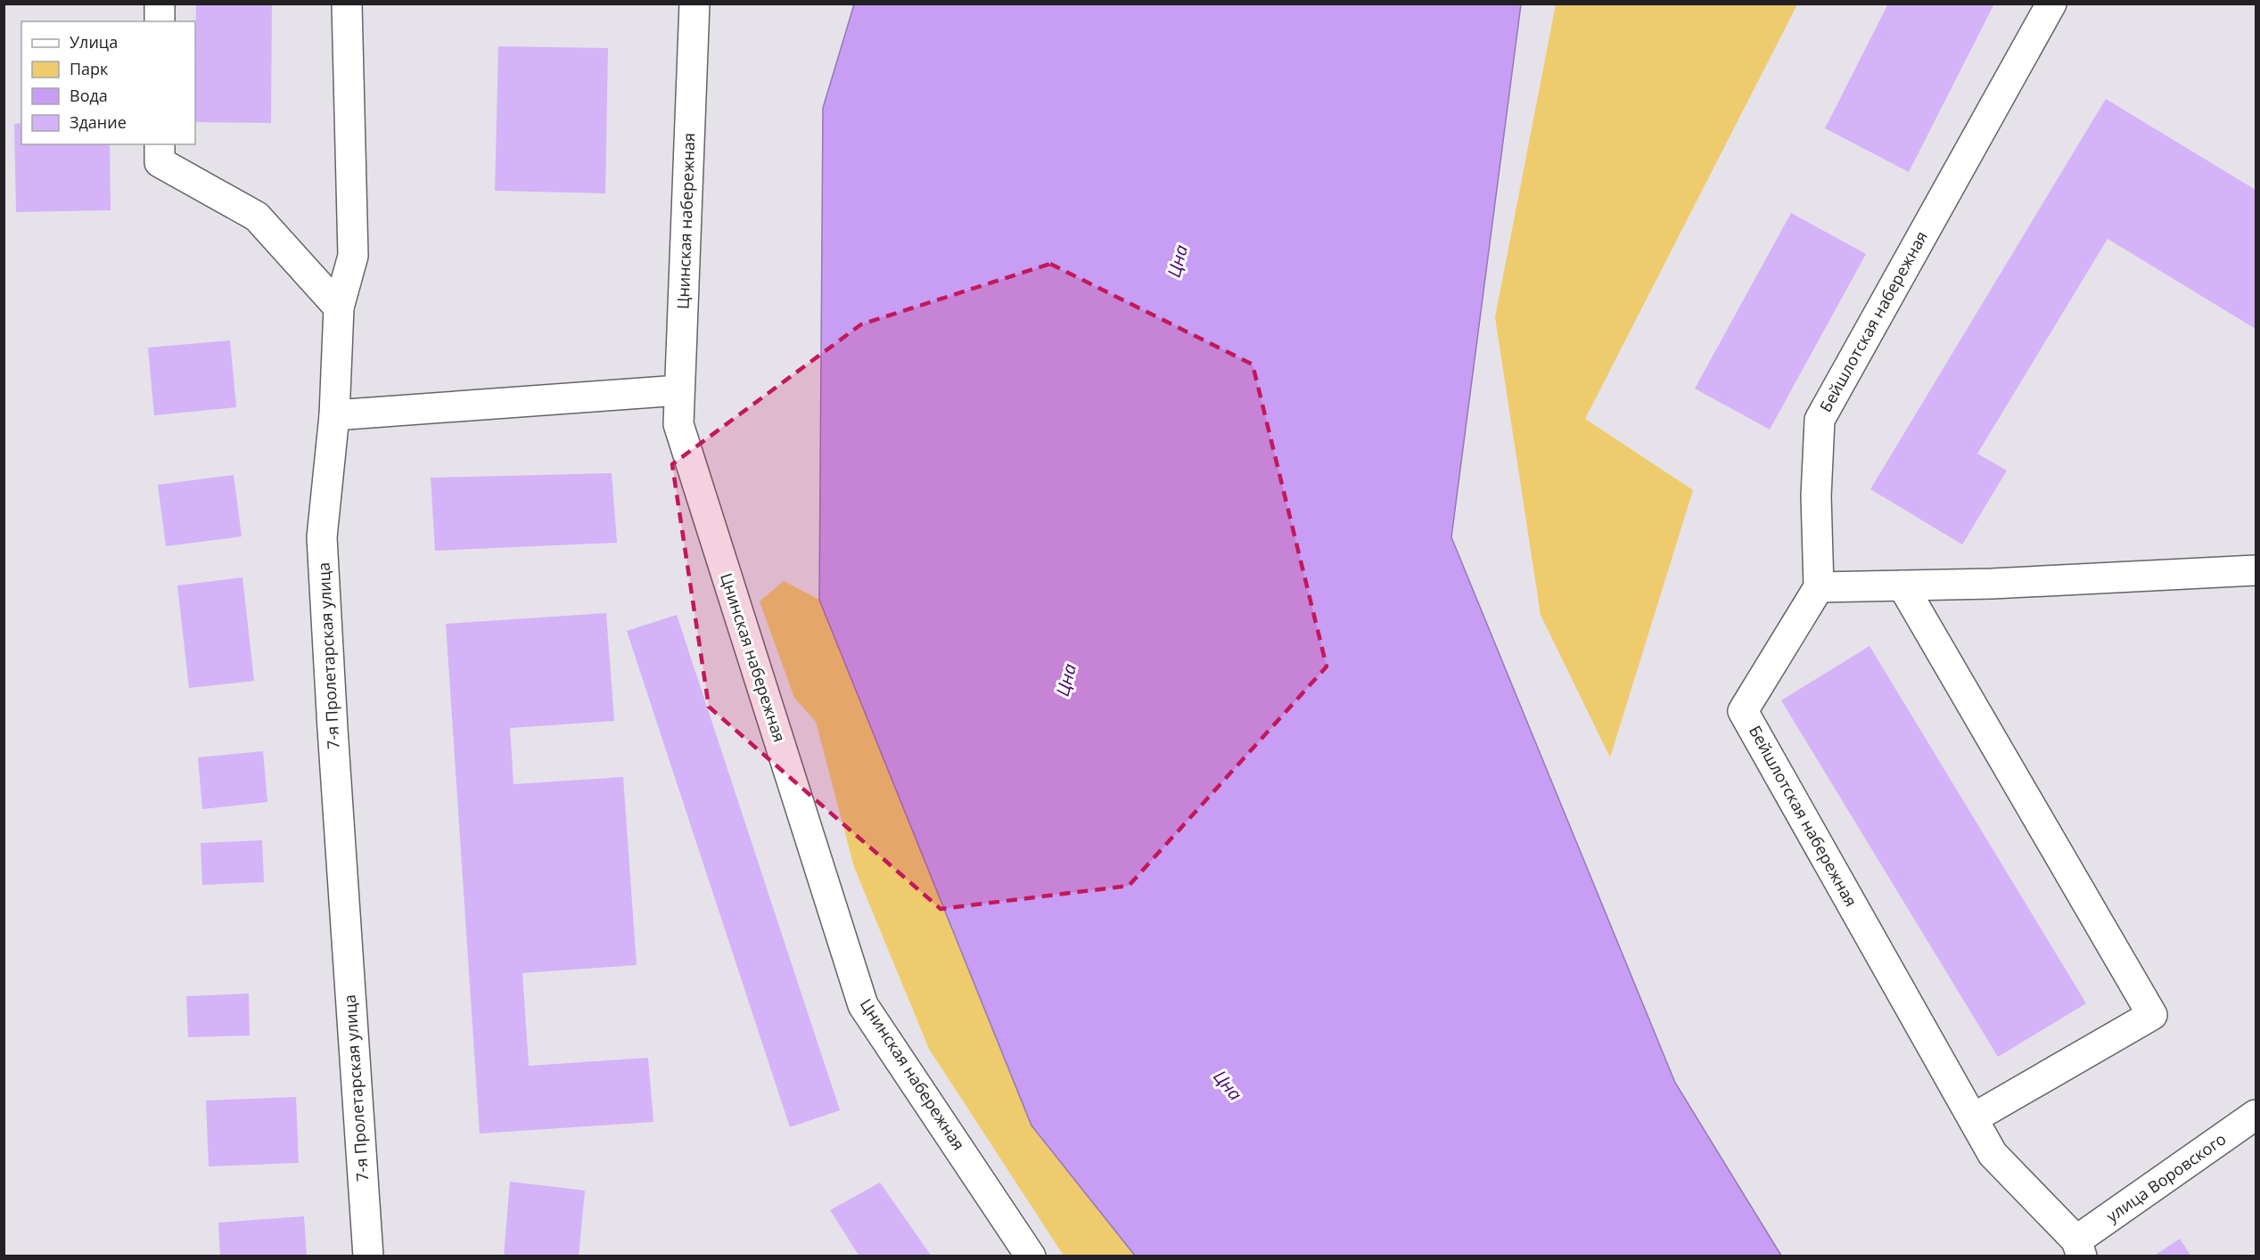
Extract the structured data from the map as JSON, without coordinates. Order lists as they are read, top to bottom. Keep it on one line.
{"streets":{"street":["Цнинская набережная","Бейшлотская набережная","7-я Пролетарская улица","улица Воровского"]},"crossings":[["Бейшлотская набережная","улица Воровского"]],"water":["Цна"],"legend":["Улица","Парк","Вода","Здание"]}
